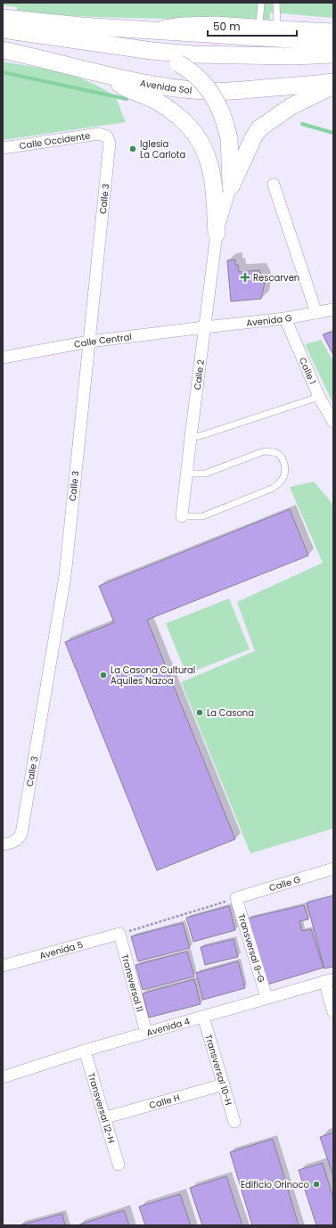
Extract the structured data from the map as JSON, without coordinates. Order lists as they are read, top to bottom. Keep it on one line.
{"streets":{"main road":["Avenida Sol"],"street":["Calle Occidente","Calle 3","Avenida G","Calle Central","Calle 1","Calle 2","Calle G","Transversal 9-G","Avenida 5","Transversal 11","Avenida 4","Transversal 10-H","Calle H","Transversal 12-H"]},"crossings":[["Calle Occidente","Calle 3"],["Calle 3","Calle Central"],["Avenida G","Calle Central"],["Avenida G","Calle 1"],["Avenida G","Calle 2"],["Calle Central","Calle 2"],["Calle G","Transversal 9-G"],["Transversal 9-G","Avenida 4"],["Avenida 5","Transversal 11"],["Transversal 11","Avenida 4"],["Avenida 4","Transversal 10-H"],["Avenida 4","Transversal 12-H"],["Transversal 10-H","Calle H"],["Calle H","Transversal 12-H"]],"places":{"other":["Iglesia La Carlota","La Casona Cultural Aquiles Nazoa","La Casona","Edificio Orinoco"],"health":["Rescarven"]},"scale_bar":"50 m"}
